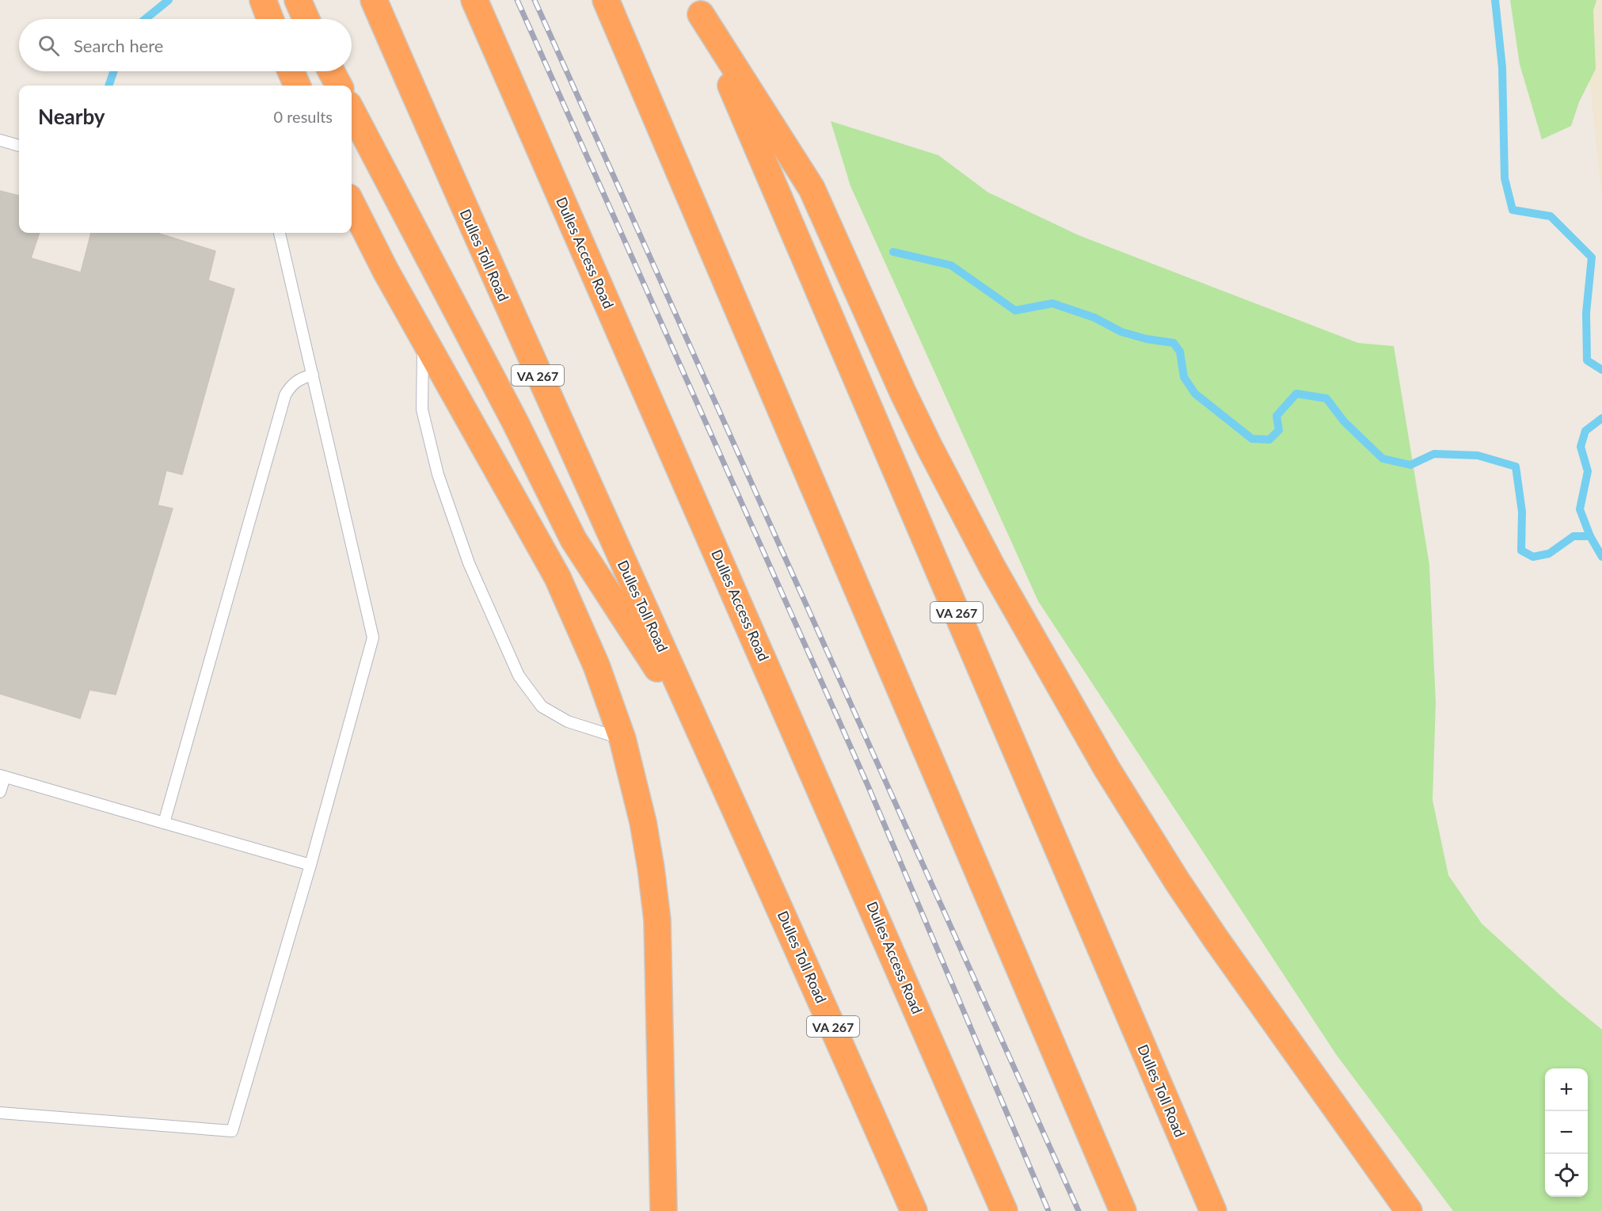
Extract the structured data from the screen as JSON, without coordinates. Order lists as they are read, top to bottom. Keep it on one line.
{"streets":{"highway":["Dulles Access Road","Dulles Toll Road","VA 267"]},"page":{"search":"Search here","heading":["Nearby","0 results"],"map_buttons":["+","−"]}}
